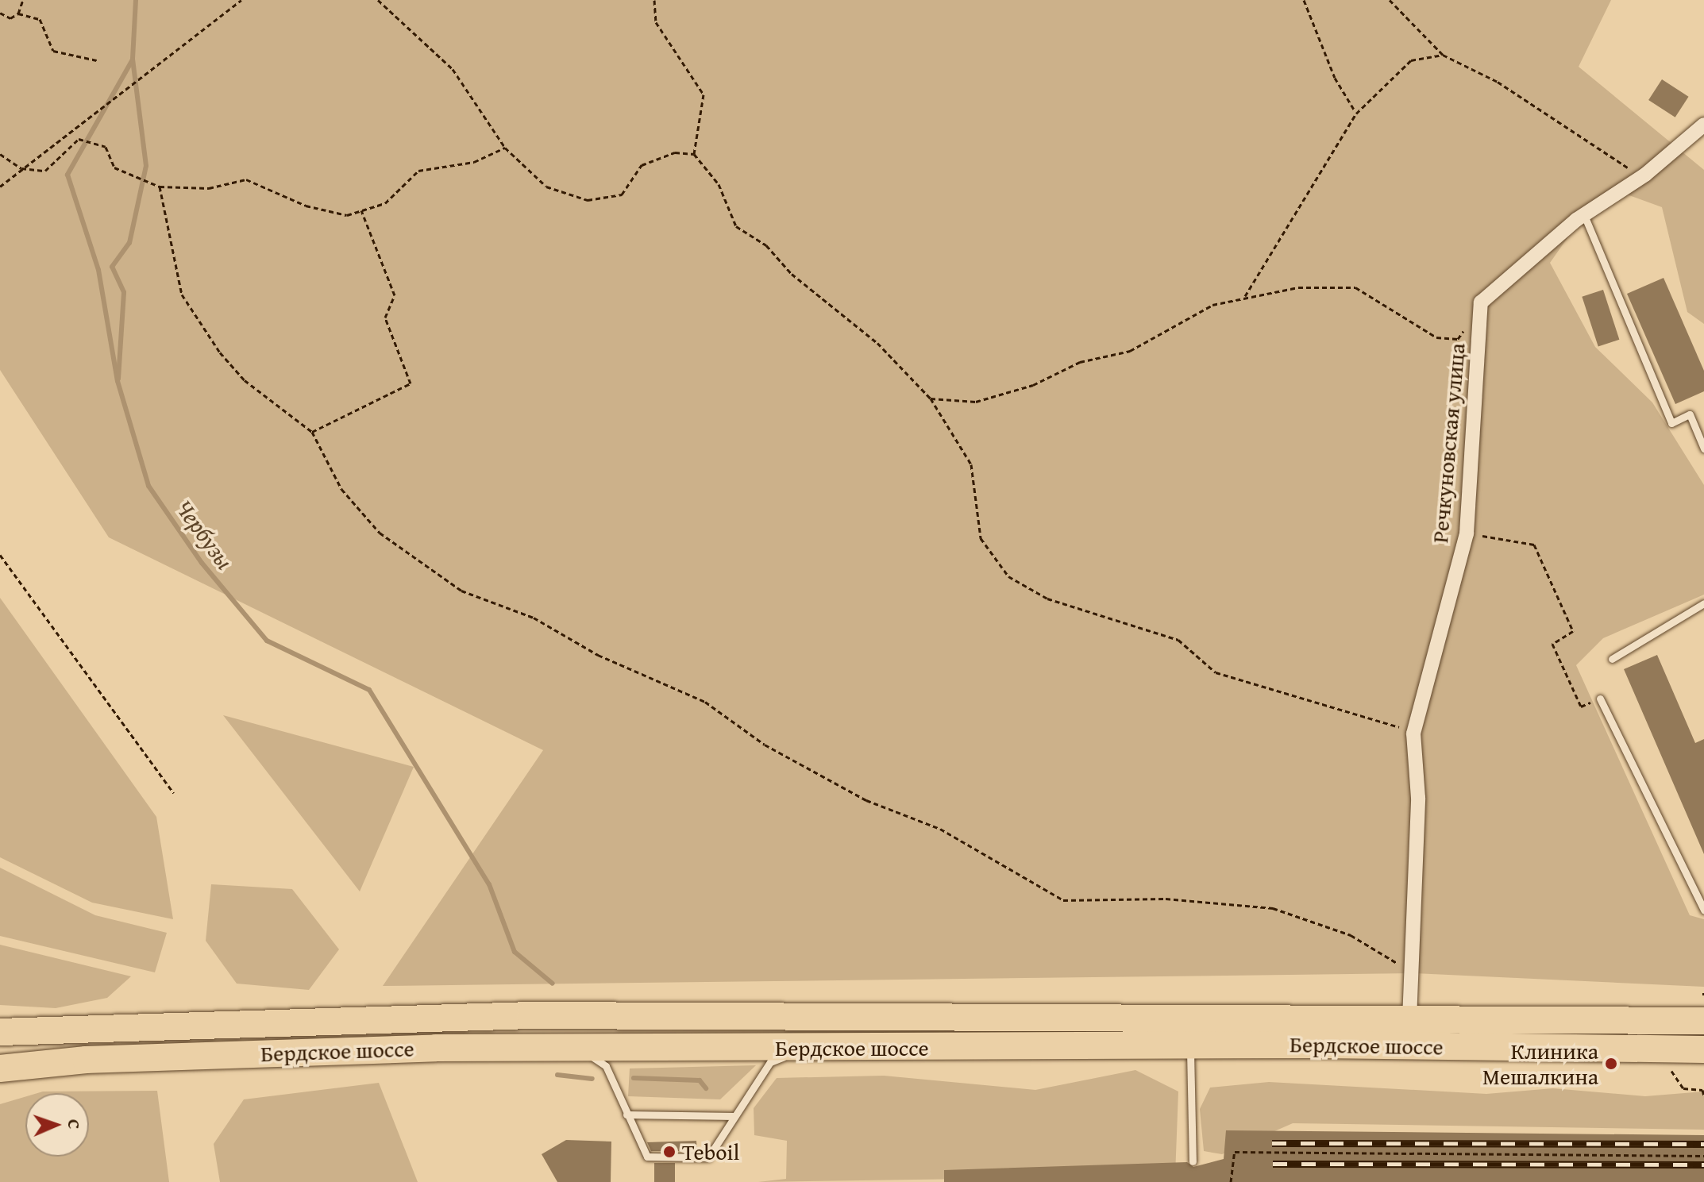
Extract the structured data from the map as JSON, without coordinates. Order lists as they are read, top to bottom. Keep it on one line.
{"streets":{"highway":["Бердское шоссе"],"street":["Речкуновская улица"]},"crossings":[["Речкуновская улица","Бердское шоссе"]],"water":["Чербузы"],"places":["Клиника Мешалкина","Teboil"],"north":"right"}
